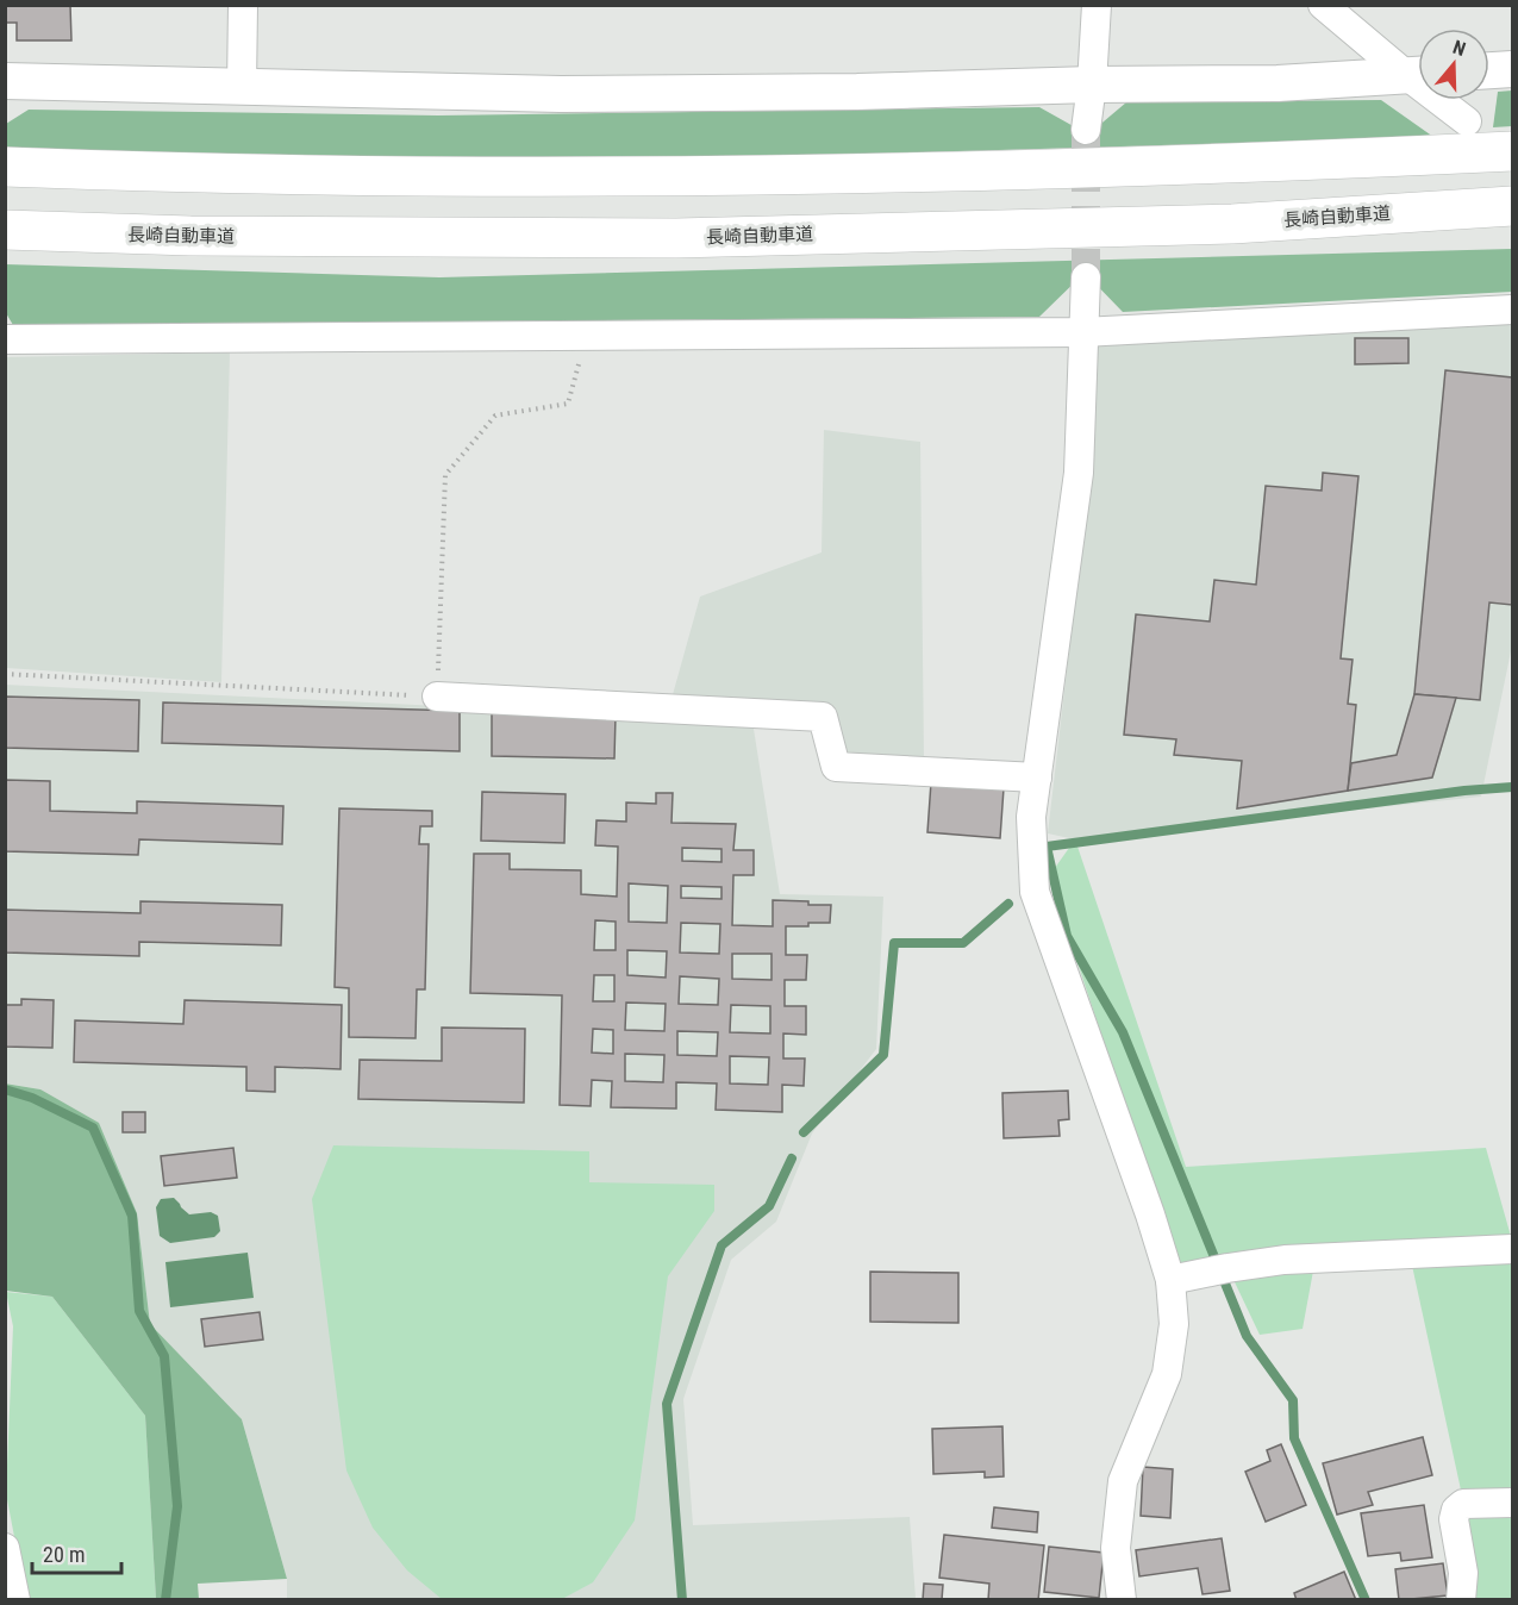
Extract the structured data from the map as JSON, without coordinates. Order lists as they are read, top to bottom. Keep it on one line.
{"streets":{"highway":["長崎自動車道"]},"scale_bar":"20 m","north":"top"}
